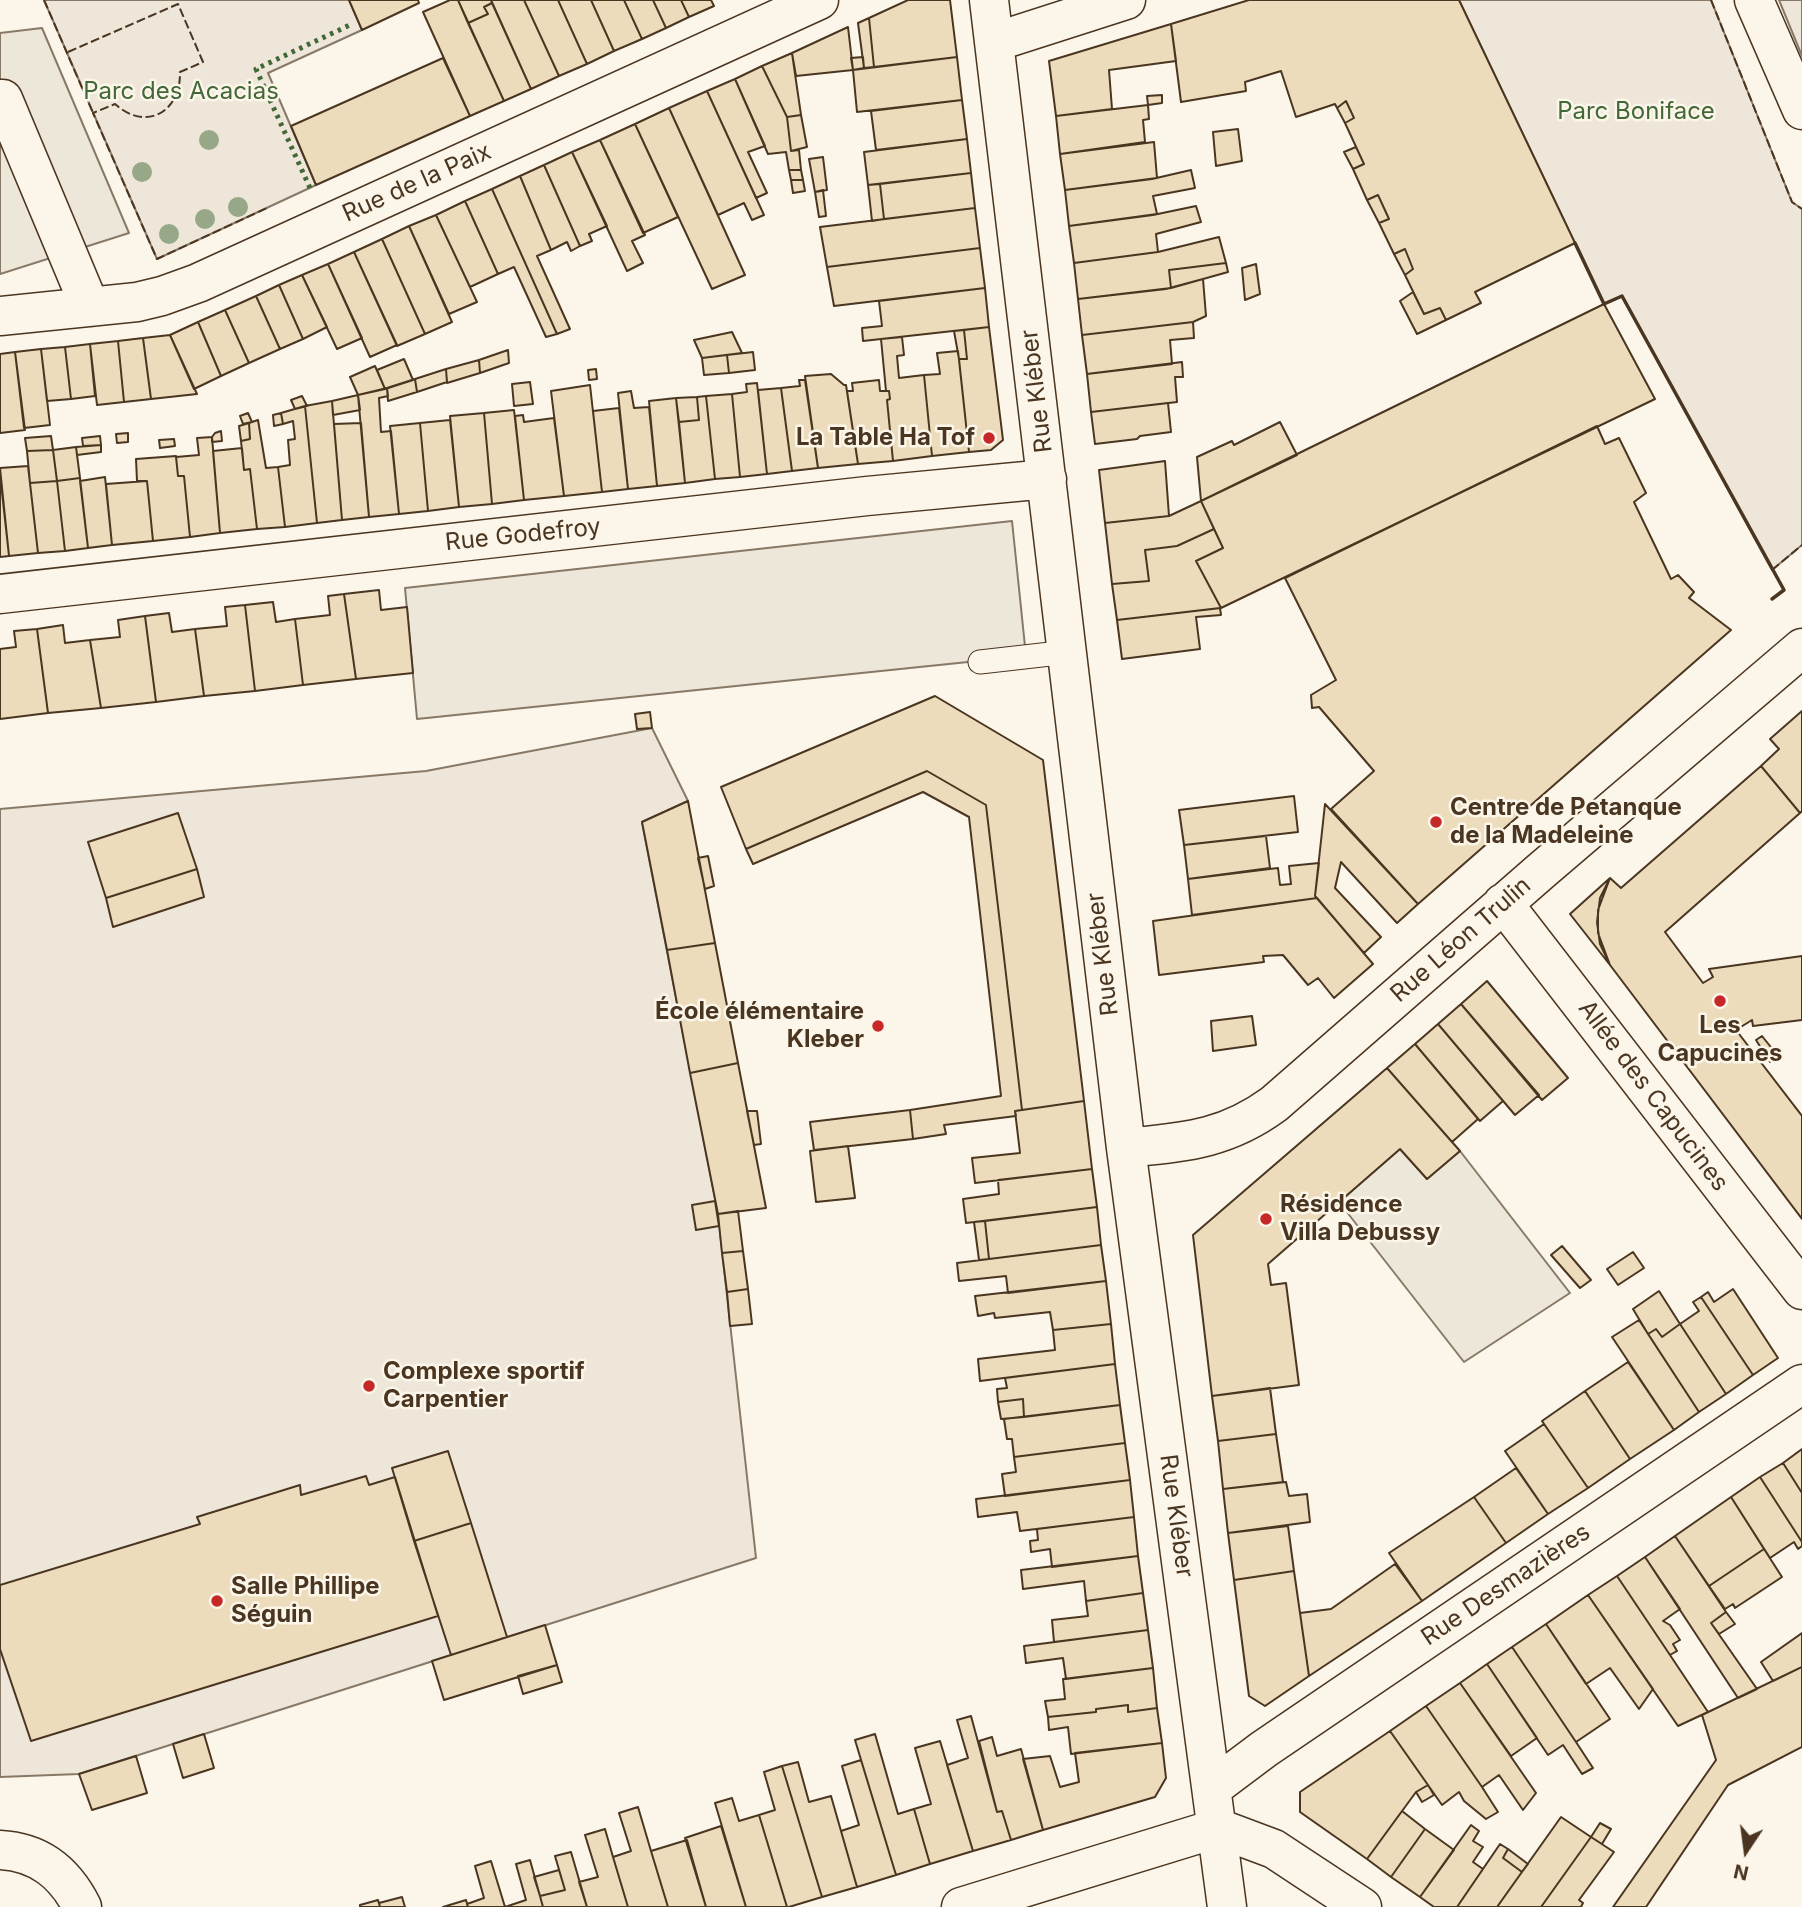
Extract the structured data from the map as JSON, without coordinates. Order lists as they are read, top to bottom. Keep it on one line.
{"streets":{"street":["Rue de la Paix","Rue Kléber","Rue Godefroy","Rue Léon Trulin","Allée des Capucines","Rue Desmazières"]},"crossings":[["Rue Kléber","Rue Godefroy"],["Rue Kléber","Rue Léon Trulin"],["Rue Kléber","Rue Desmazières"],["Rue Léon Trulin","Allée des Capucines"]],"parks":["Parc des Acacias","Parc Boniface"],"places":["La Table Ha Tof","Centre de Petanque de la Madeleine","Les Capucines","École élémentaire Kleber","Résidence Villa Debussy","Complexe sportif Carpentier","Salle Phillipe Séguin"],"north":"bottom"}
